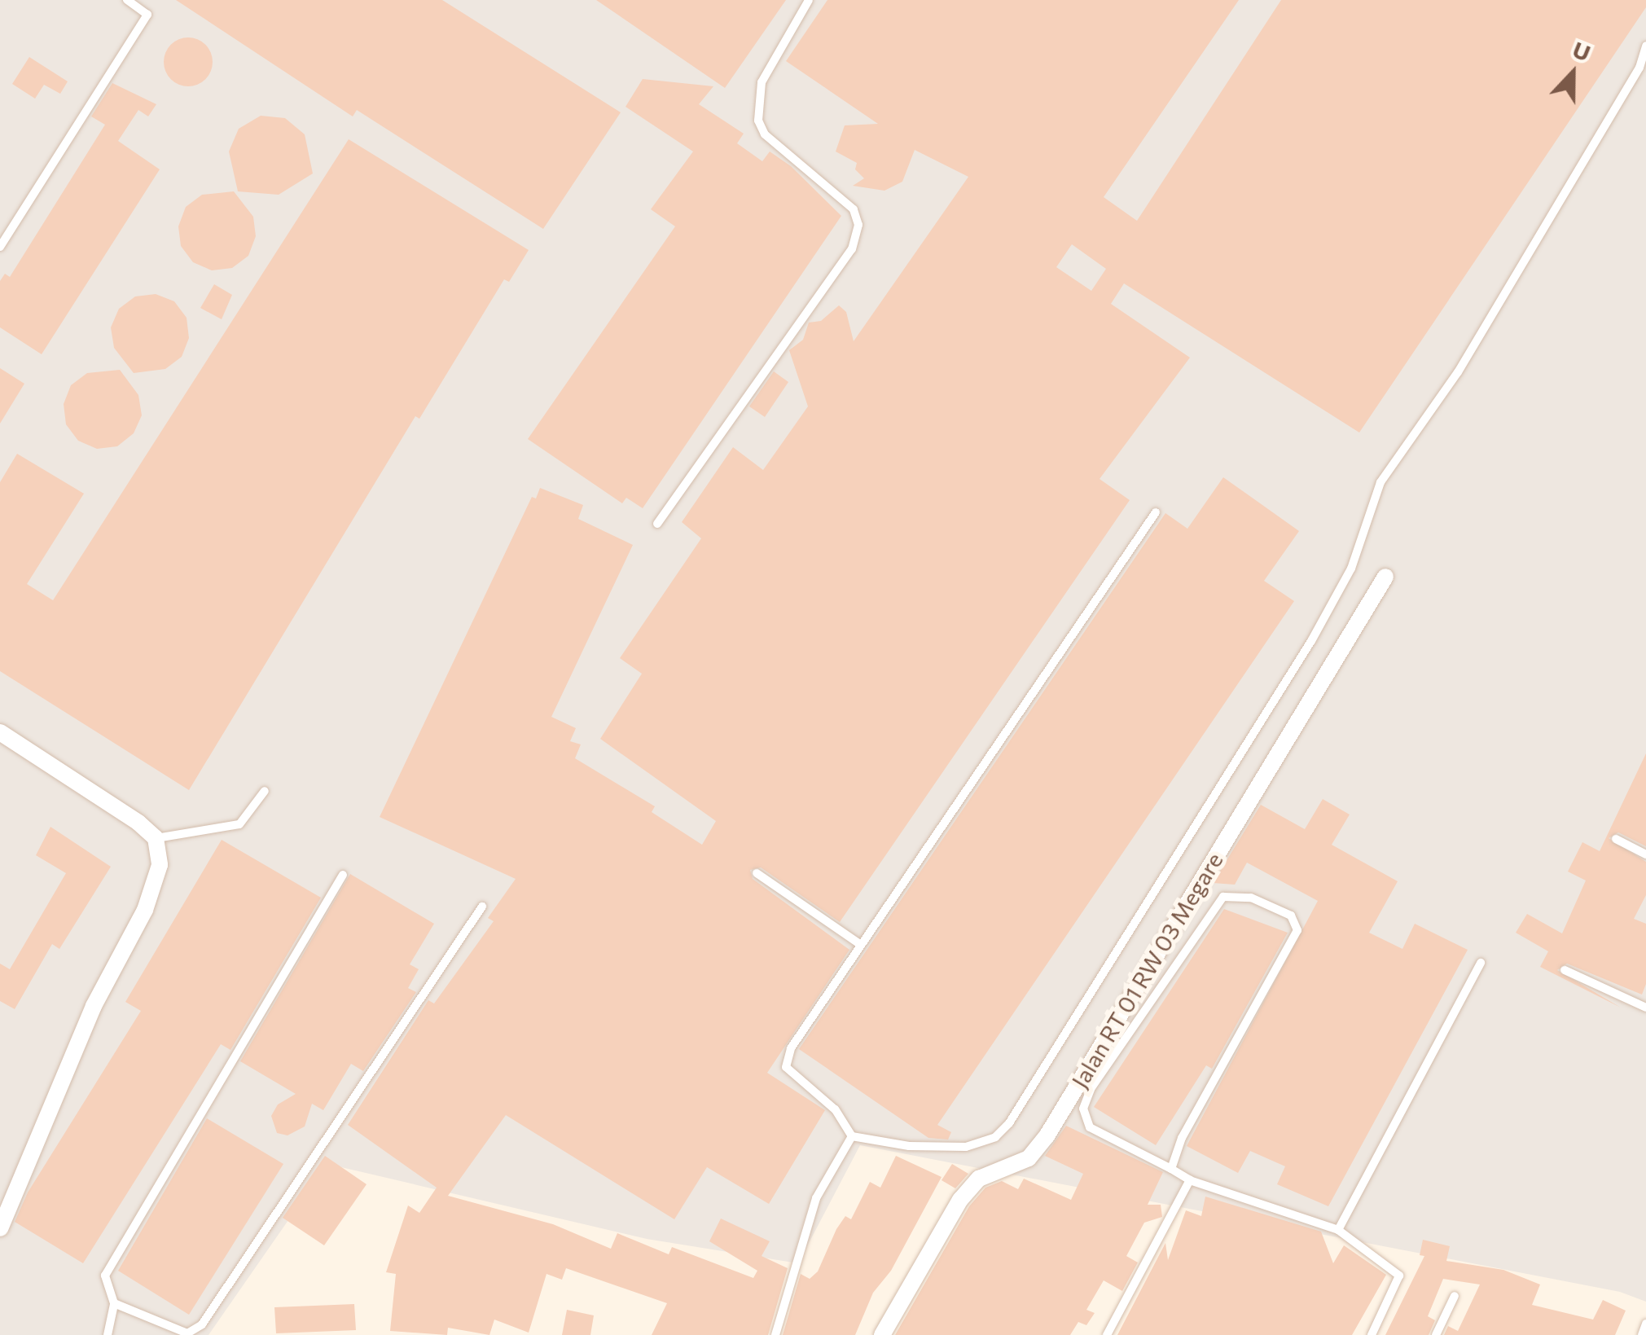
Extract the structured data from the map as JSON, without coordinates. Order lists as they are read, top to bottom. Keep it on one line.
{"streets":{"street":["Jalan RT 01 RW 03 Megare"]},"north":"top"}
